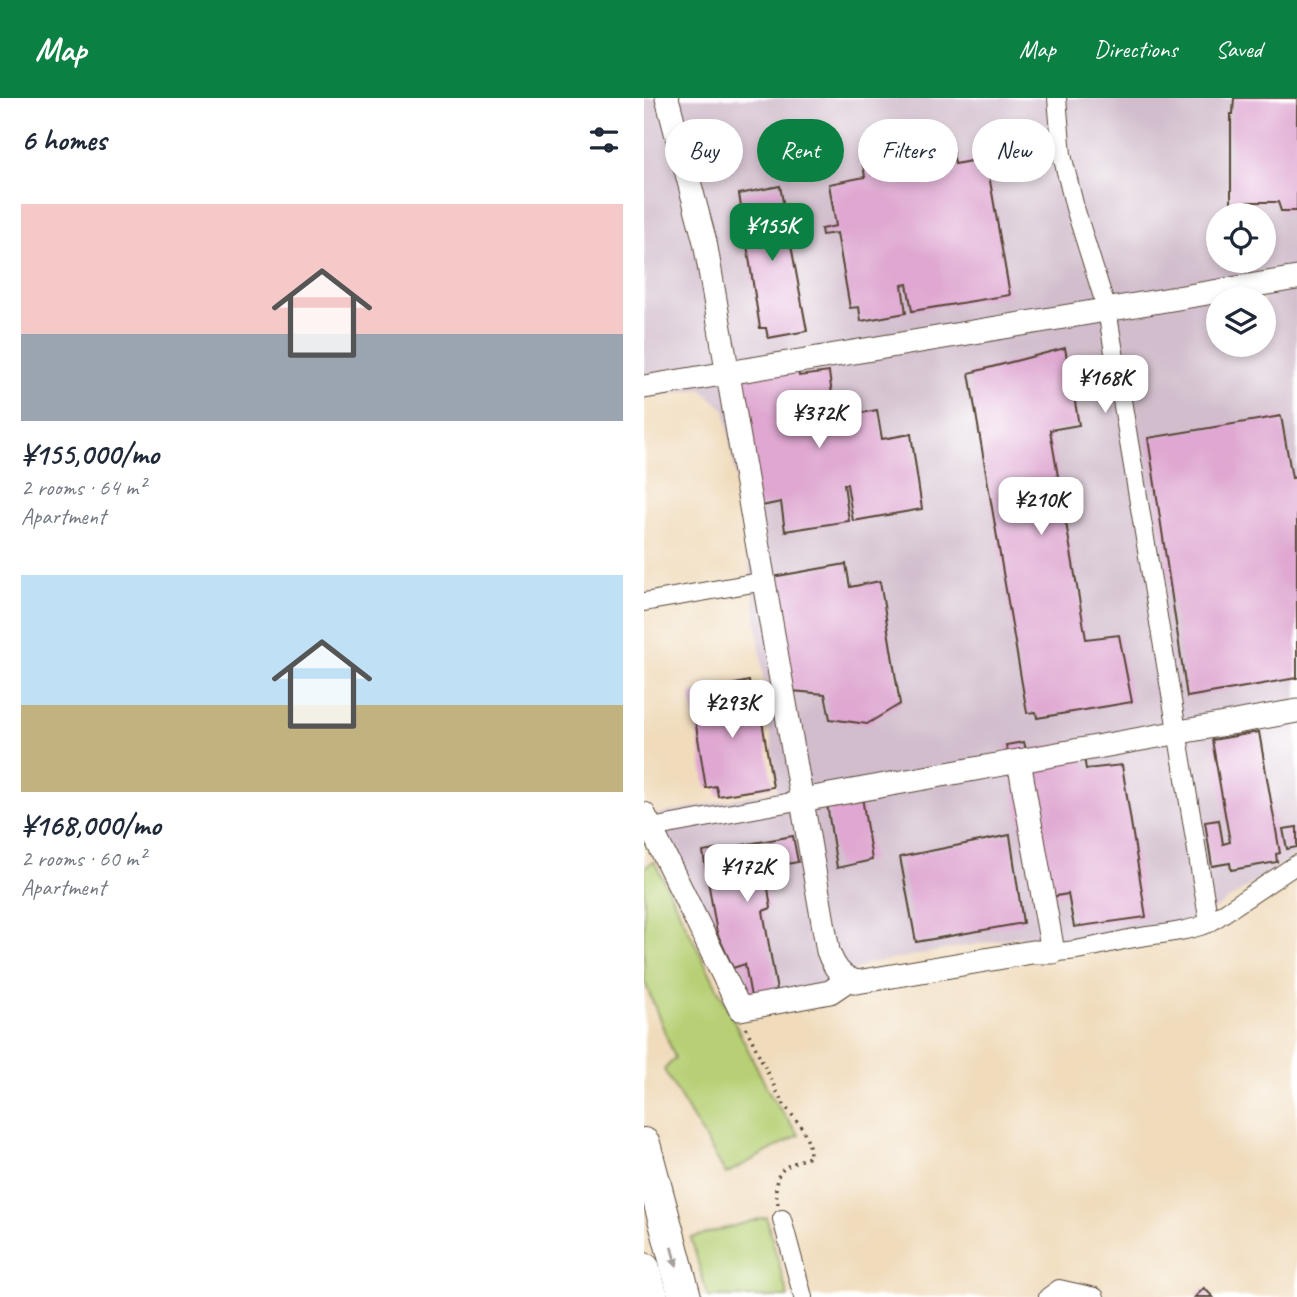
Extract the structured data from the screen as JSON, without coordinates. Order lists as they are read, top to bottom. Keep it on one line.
{"page":{"header":"Map","nav":["Map","Directions","Saved"],"heading":"6 homes","chip":["Buy","Rent","Filters","New"],"list":[{"name":"¥155,000/mo","note":"2 rooms · 64 m² · Apartment"},{"name":"¥168,000/mo","note":"2 rooms · 60 m² · Apartment"}],"price":["¥155K","¥168K","¥372K","¥210K","¥293K","¥172K"]}}
